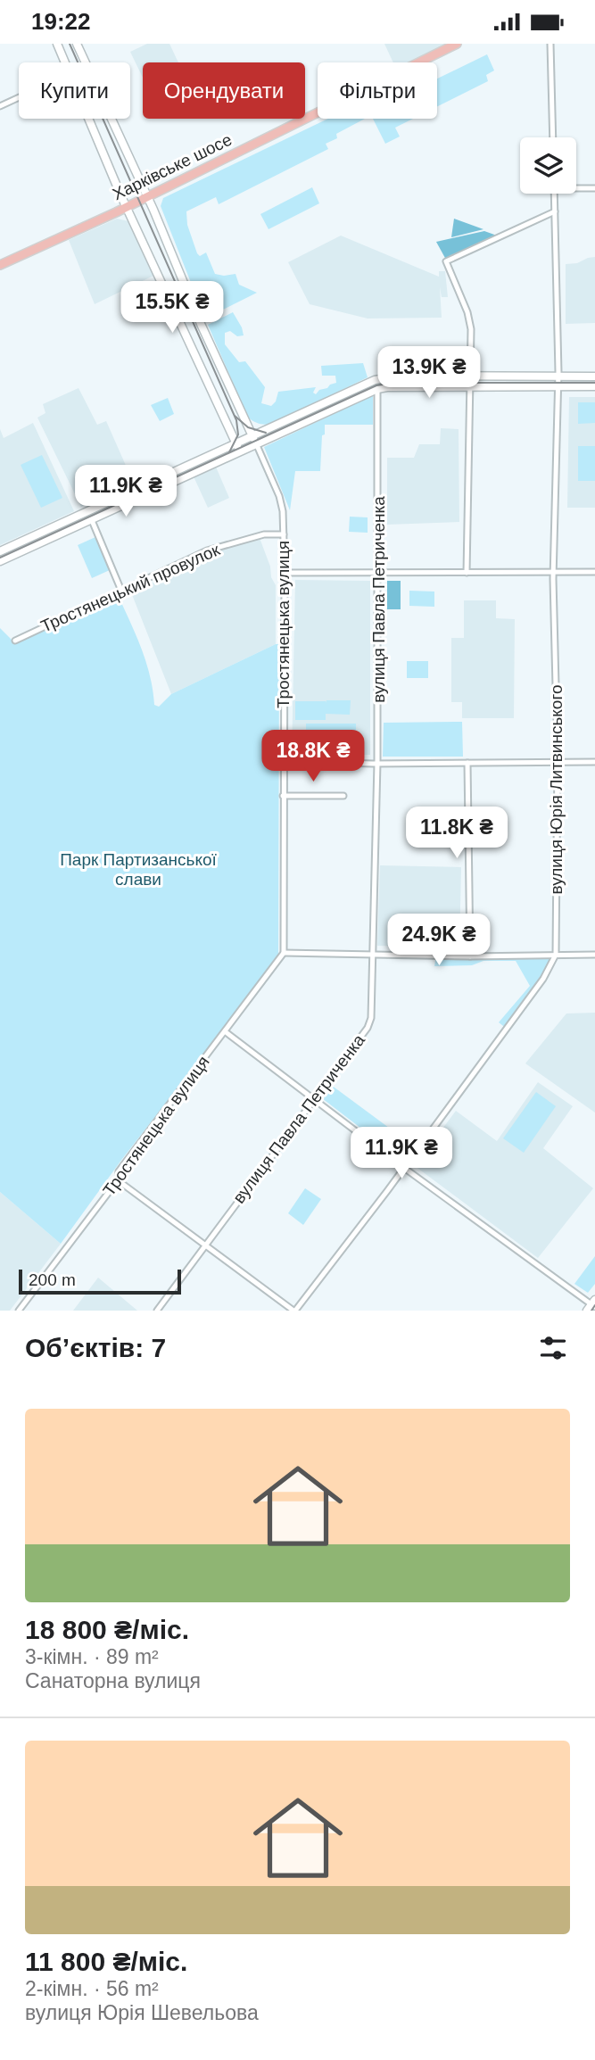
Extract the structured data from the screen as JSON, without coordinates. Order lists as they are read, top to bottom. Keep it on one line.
{"streets":{"main road":["Харківське шосе"],"street":["Тростянецький провулок","вулиця Павла Петриченка","Тростянецька вулиця","вулиця Юрія Литвинського"]},"crossings":[["Харківське шосе","Тростянецька вулиця"],["Тростянецький провулок","Тростянецька вулиця"]],"parks":["Парк Партизанської слави"],"scale_bar":"200 m","page":{"status":"19:22","chip":["Купити","Орендувати","Фільтри"],"price":["15.5K ₴","13.9K ₴","11.9K ₴","18.8K ₴","11.8K ₴","24.9K ₴","11.9K ₴"],"scale":"200 m","heading":"Об’єктів: 7","list":[{"name":"18 800 ₴/міс.","note":"3-кімн. · 89 m² · Санаторна вулиця"},{"name":"11 800 ₴/міс.","note":"2-кімн. · 56 m² · вулиця Юрія Шевельова"}]}}
